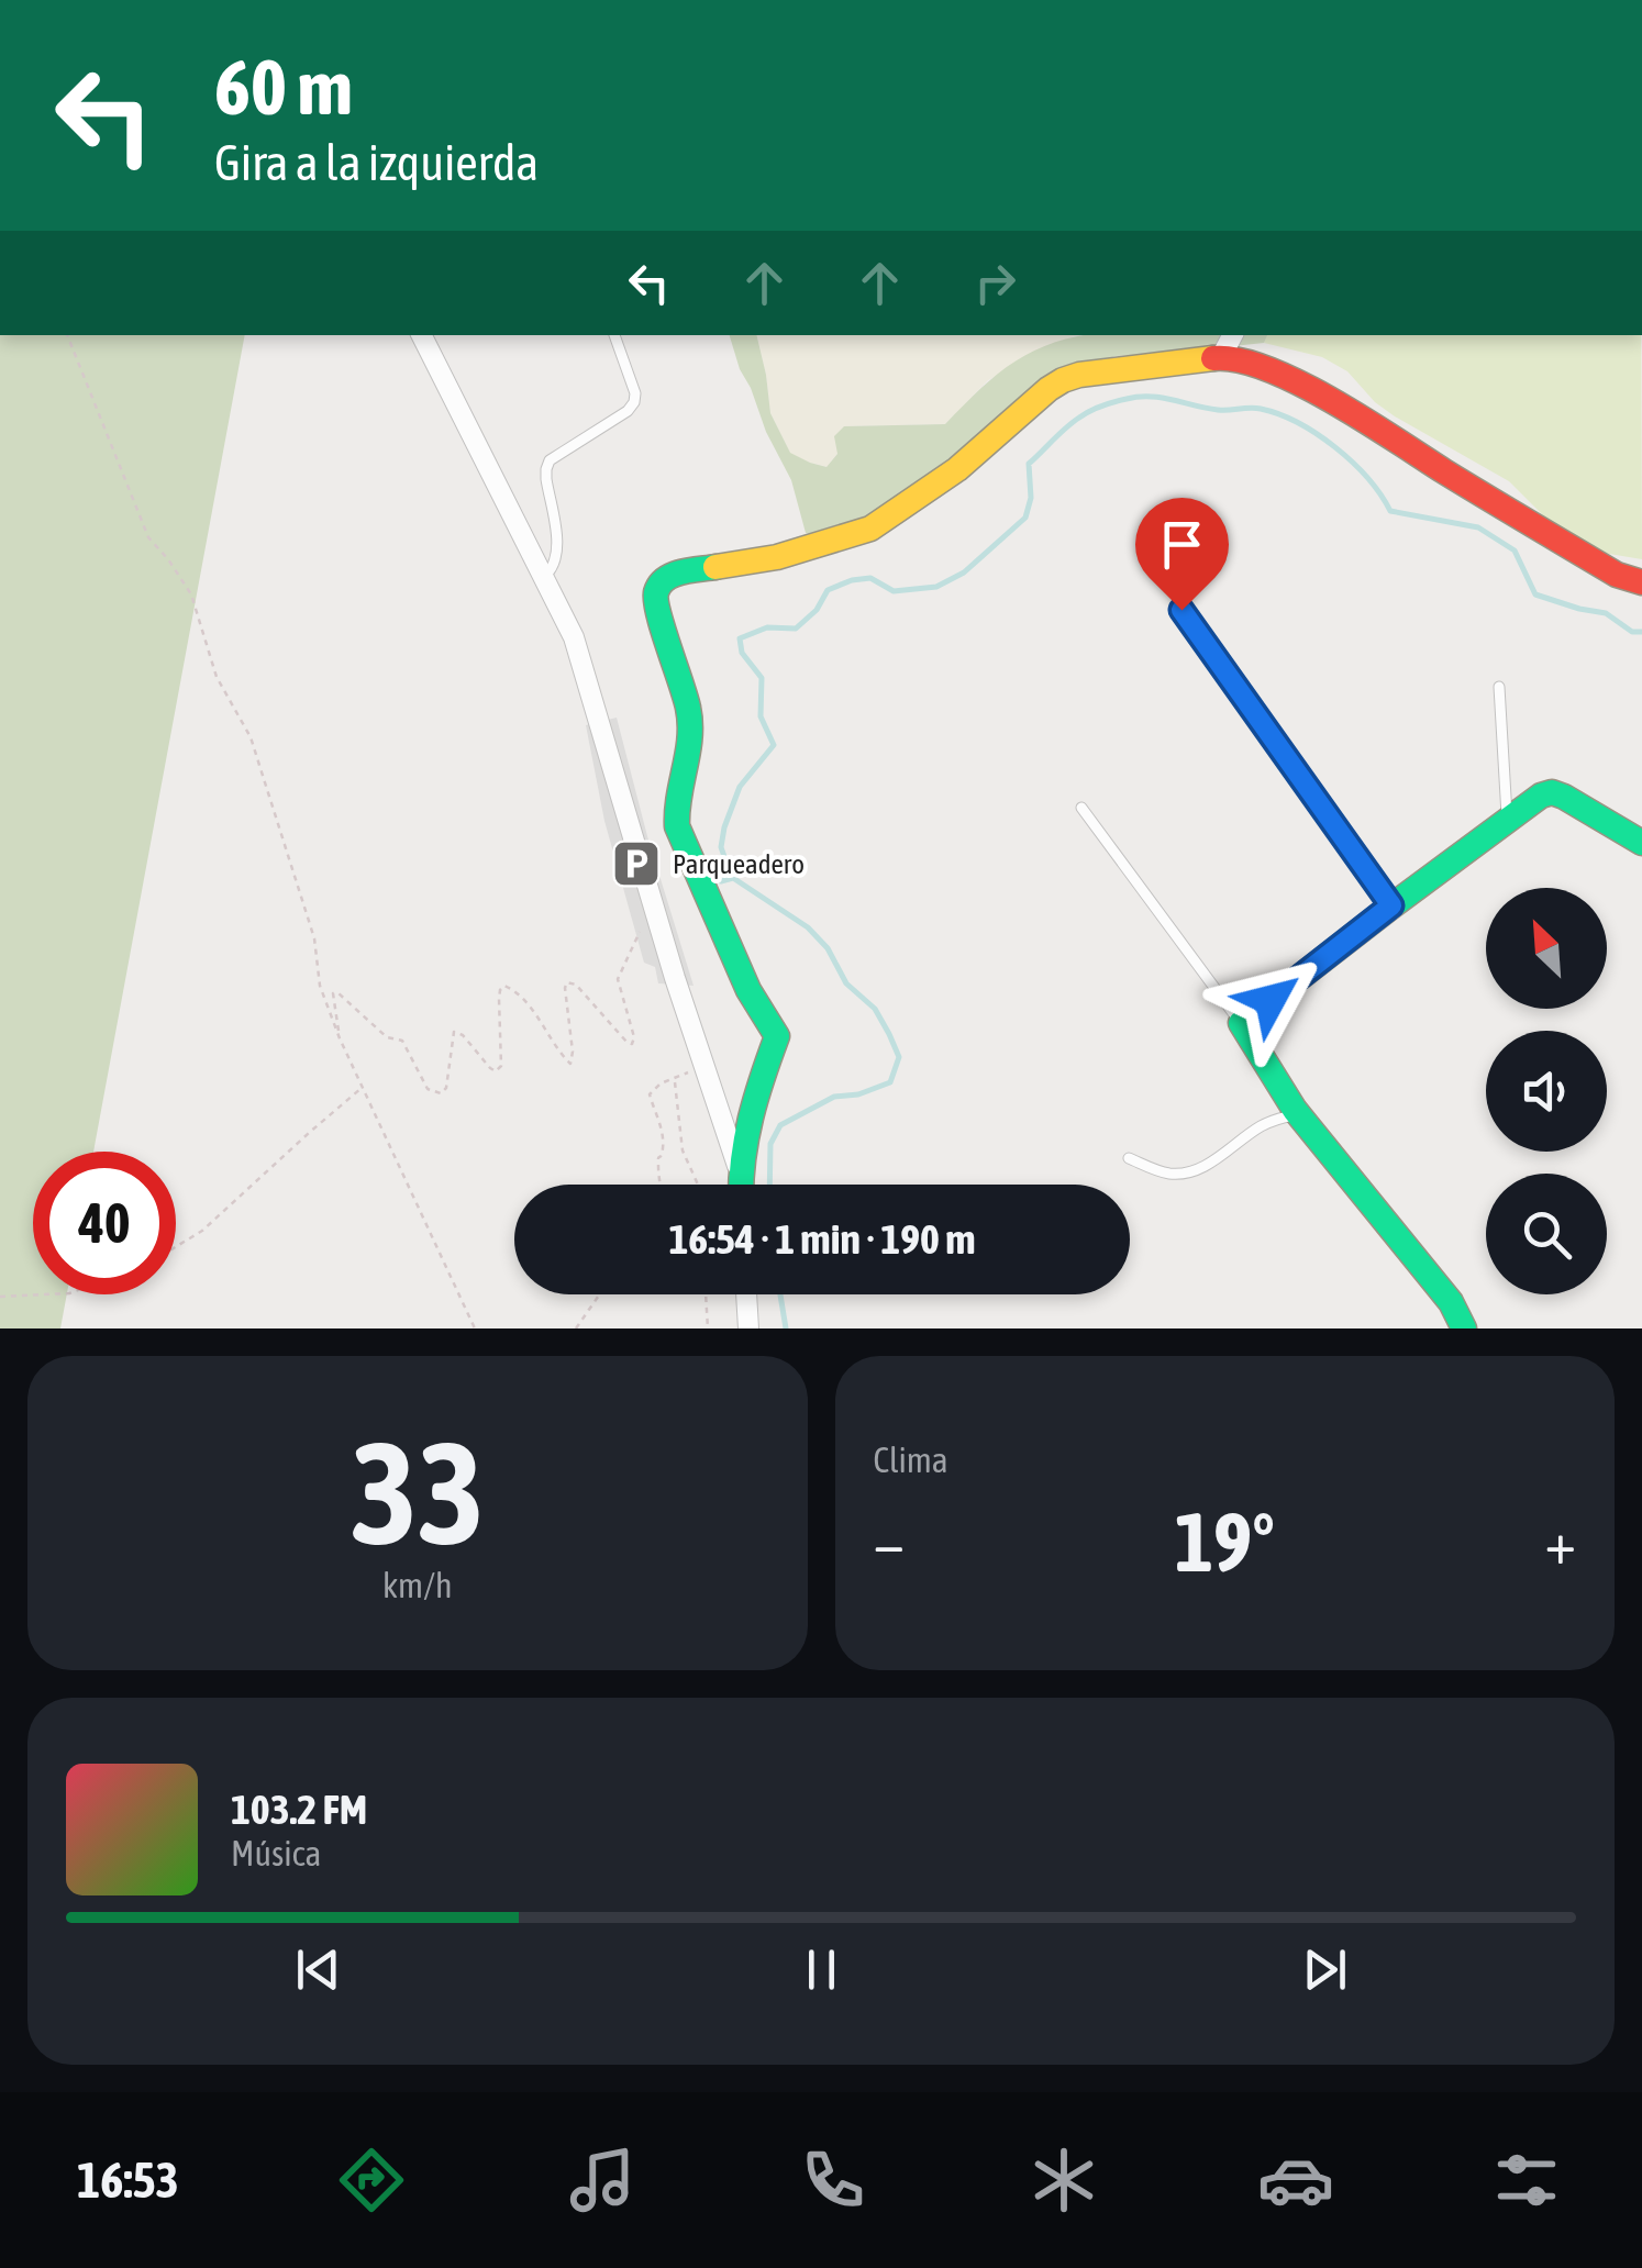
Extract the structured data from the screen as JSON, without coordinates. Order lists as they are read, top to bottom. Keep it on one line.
{"places":{"parking":["Parqueadero"]},"north":"top left","page":{"turn":["60 m","Gira a la izquierda"],"limit":"40","trip":"16:54 · 1 min · 190 m","tile":[["33","km/h"],"Clima"],"heat":["−","19°","+"],"song":["103.2 FM","Música"],"tabs":"16:53"}}
